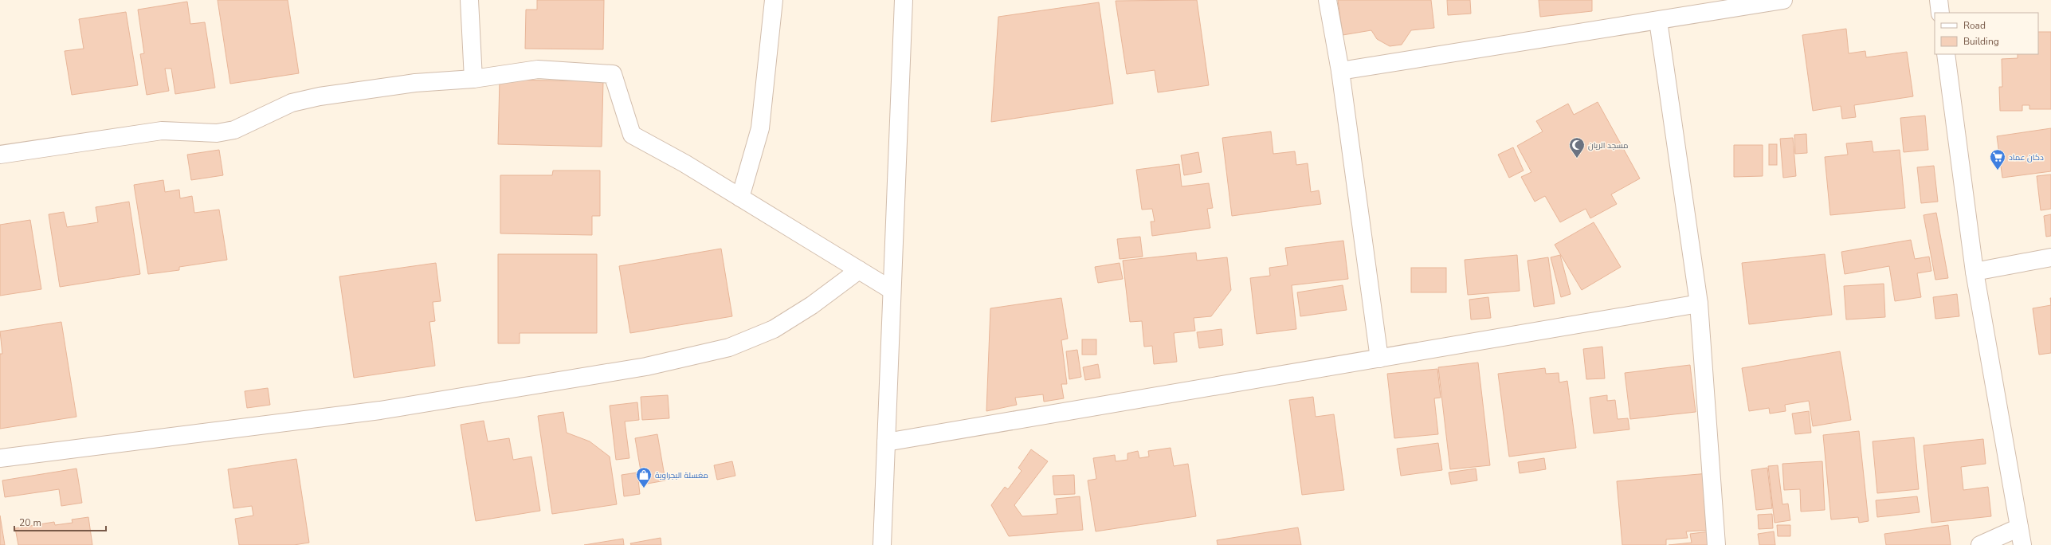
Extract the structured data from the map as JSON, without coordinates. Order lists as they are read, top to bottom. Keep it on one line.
{"places":{"mosque":["مسجد الريان"],"supermarket":["دكان عماد"],"shop":["مغسلة البجراوية"]},"legend":["Road","Building"],"scale_bar":"20 m"}
